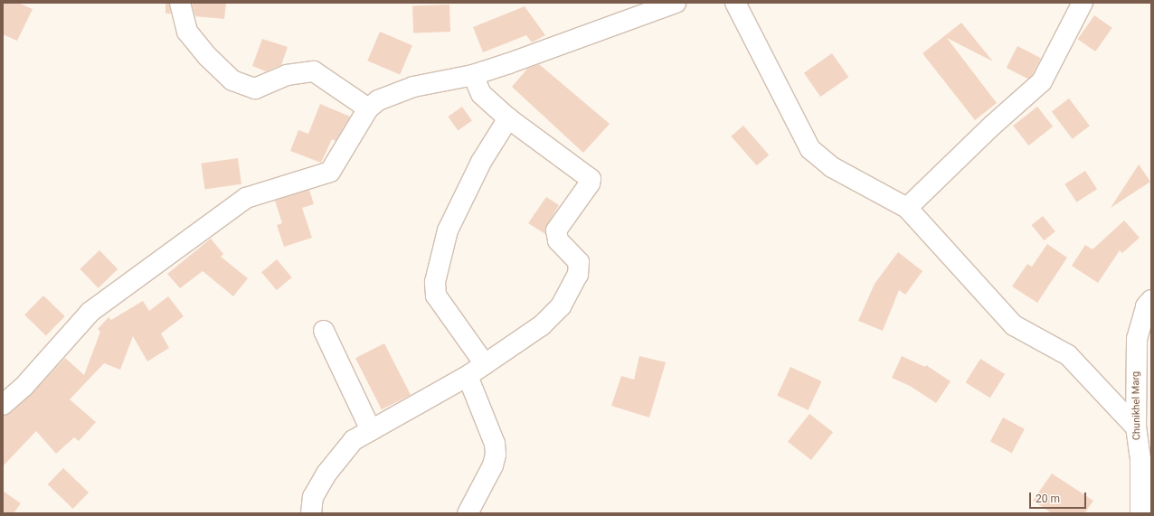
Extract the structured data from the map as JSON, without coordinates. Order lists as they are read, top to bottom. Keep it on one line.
{"streets":{"street":["Chunikhel Marg"]},"scale_bar":"20 m"}
